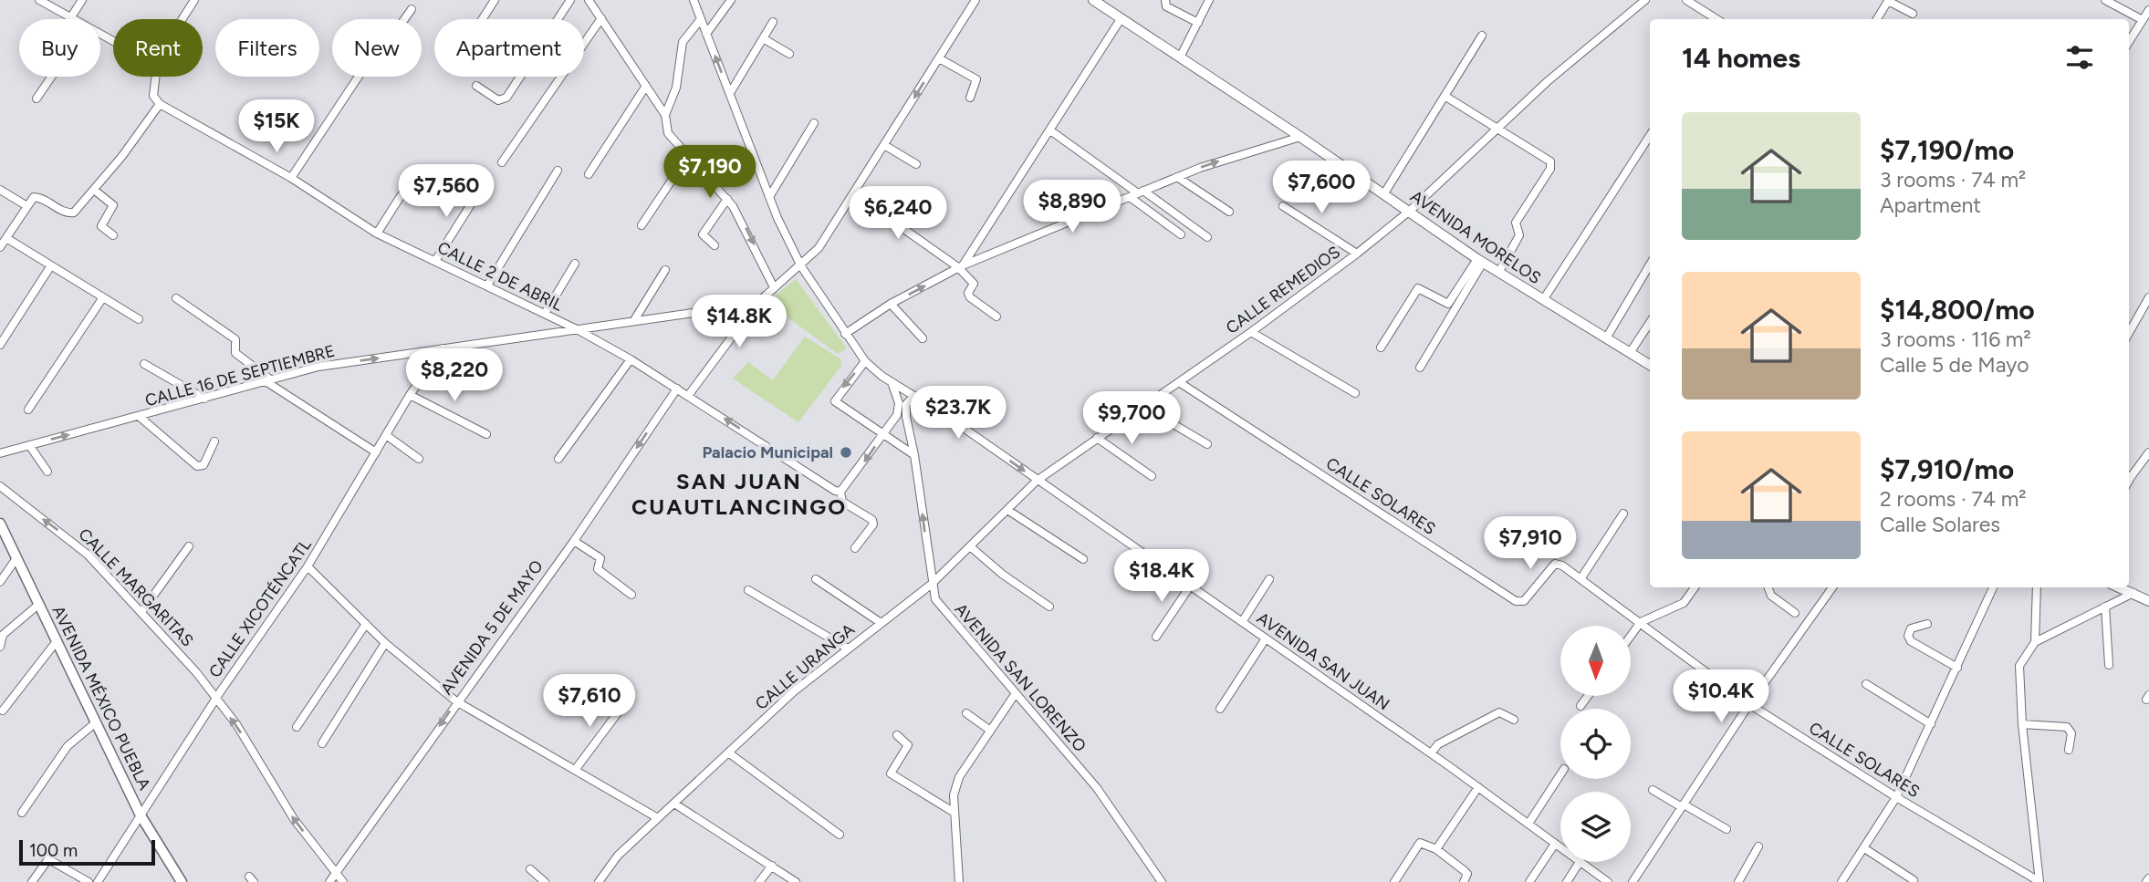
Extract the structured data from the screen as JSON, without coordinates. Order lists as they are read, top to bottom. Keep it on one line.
{"streets":{"main road":["AVENIDA MÉXICO PUEBLA"],"street":["AVENIDA MORELOS","CALLE 2 DE ABRIL","CALLE REMEDIOS","CALLE 16 DE SEPTIEMBRE","CALLE SOLARES","CALLE MARGARITAS","CALLE XICOTÉNCATL","AVENIDA 5 DE MAYO","AVENIDA SAN JUAN","CALLE URANGA","AVENIDA SAN LORENZO"]},"crossings":[["AVENIDA MORELOS","CALLE REMEDIOS"],["CALLE 2 DE ABRIL","CALLE 16 DE SEPTIEMBRE"],["CALLE 2 DE ABRIL","AVENIDA 5 DE MAYO"],["CALLE REMEDIOS","CALLE SOLARES"],["CALLE REMEDIOS","AVENIDA SAN JUAN"],["CALLE REMEDIOS","CALLE URANGA"],["CALLE 16 DE SEPTIEMBRE","CALLE XICOTÉNCATL"],["CALLE MARGARITAS","CALLE XICOTÉNCATL"],["CALLE MARGARITAS","AVENIDA 5 DE MAYO"],["CALLE XICOTÉNCATL","AVENIDA MÉXICO PUEBLA"],["AVENIDA SAN JUAN","CALLE URANGA"],["AVENIDA SAN JUAN","AVENIDA SAN LORENZO"],["CALLE URANGA","AVENIDA SAN LORENZO"]],"one_way":["CALLE 16 DE SEPTIEMBRE","CALLE MARGARITAS"],"districts":["SAN JUAN CUAUTLANCINGO"],"places":["Palacio Municipal"],"scale_bar":"100 m","north":"bottom","page":{"chip":["Buy","Rent","Filters","New","Apartment"],"heading":"14 homes","list":[{"name":"$7,190/mo","note":"3 rooms · 74 m² · Apartment"},{"name":"$14,800/mo","note":"3 rooms · 116 m² · Calle 5 de Mayo"},{"name":"$7,910/mo","note":"2 rooms · 74 m² · Calle Solares"}],"price":["$15K","$7,190","$7,600","$7,560","$8,890","$6,240","$14.8K","$8,220","$23.7K","$9,700","$7,910","$18.4K","$10.4K","$7,610"],"scale":"100 m"}}
